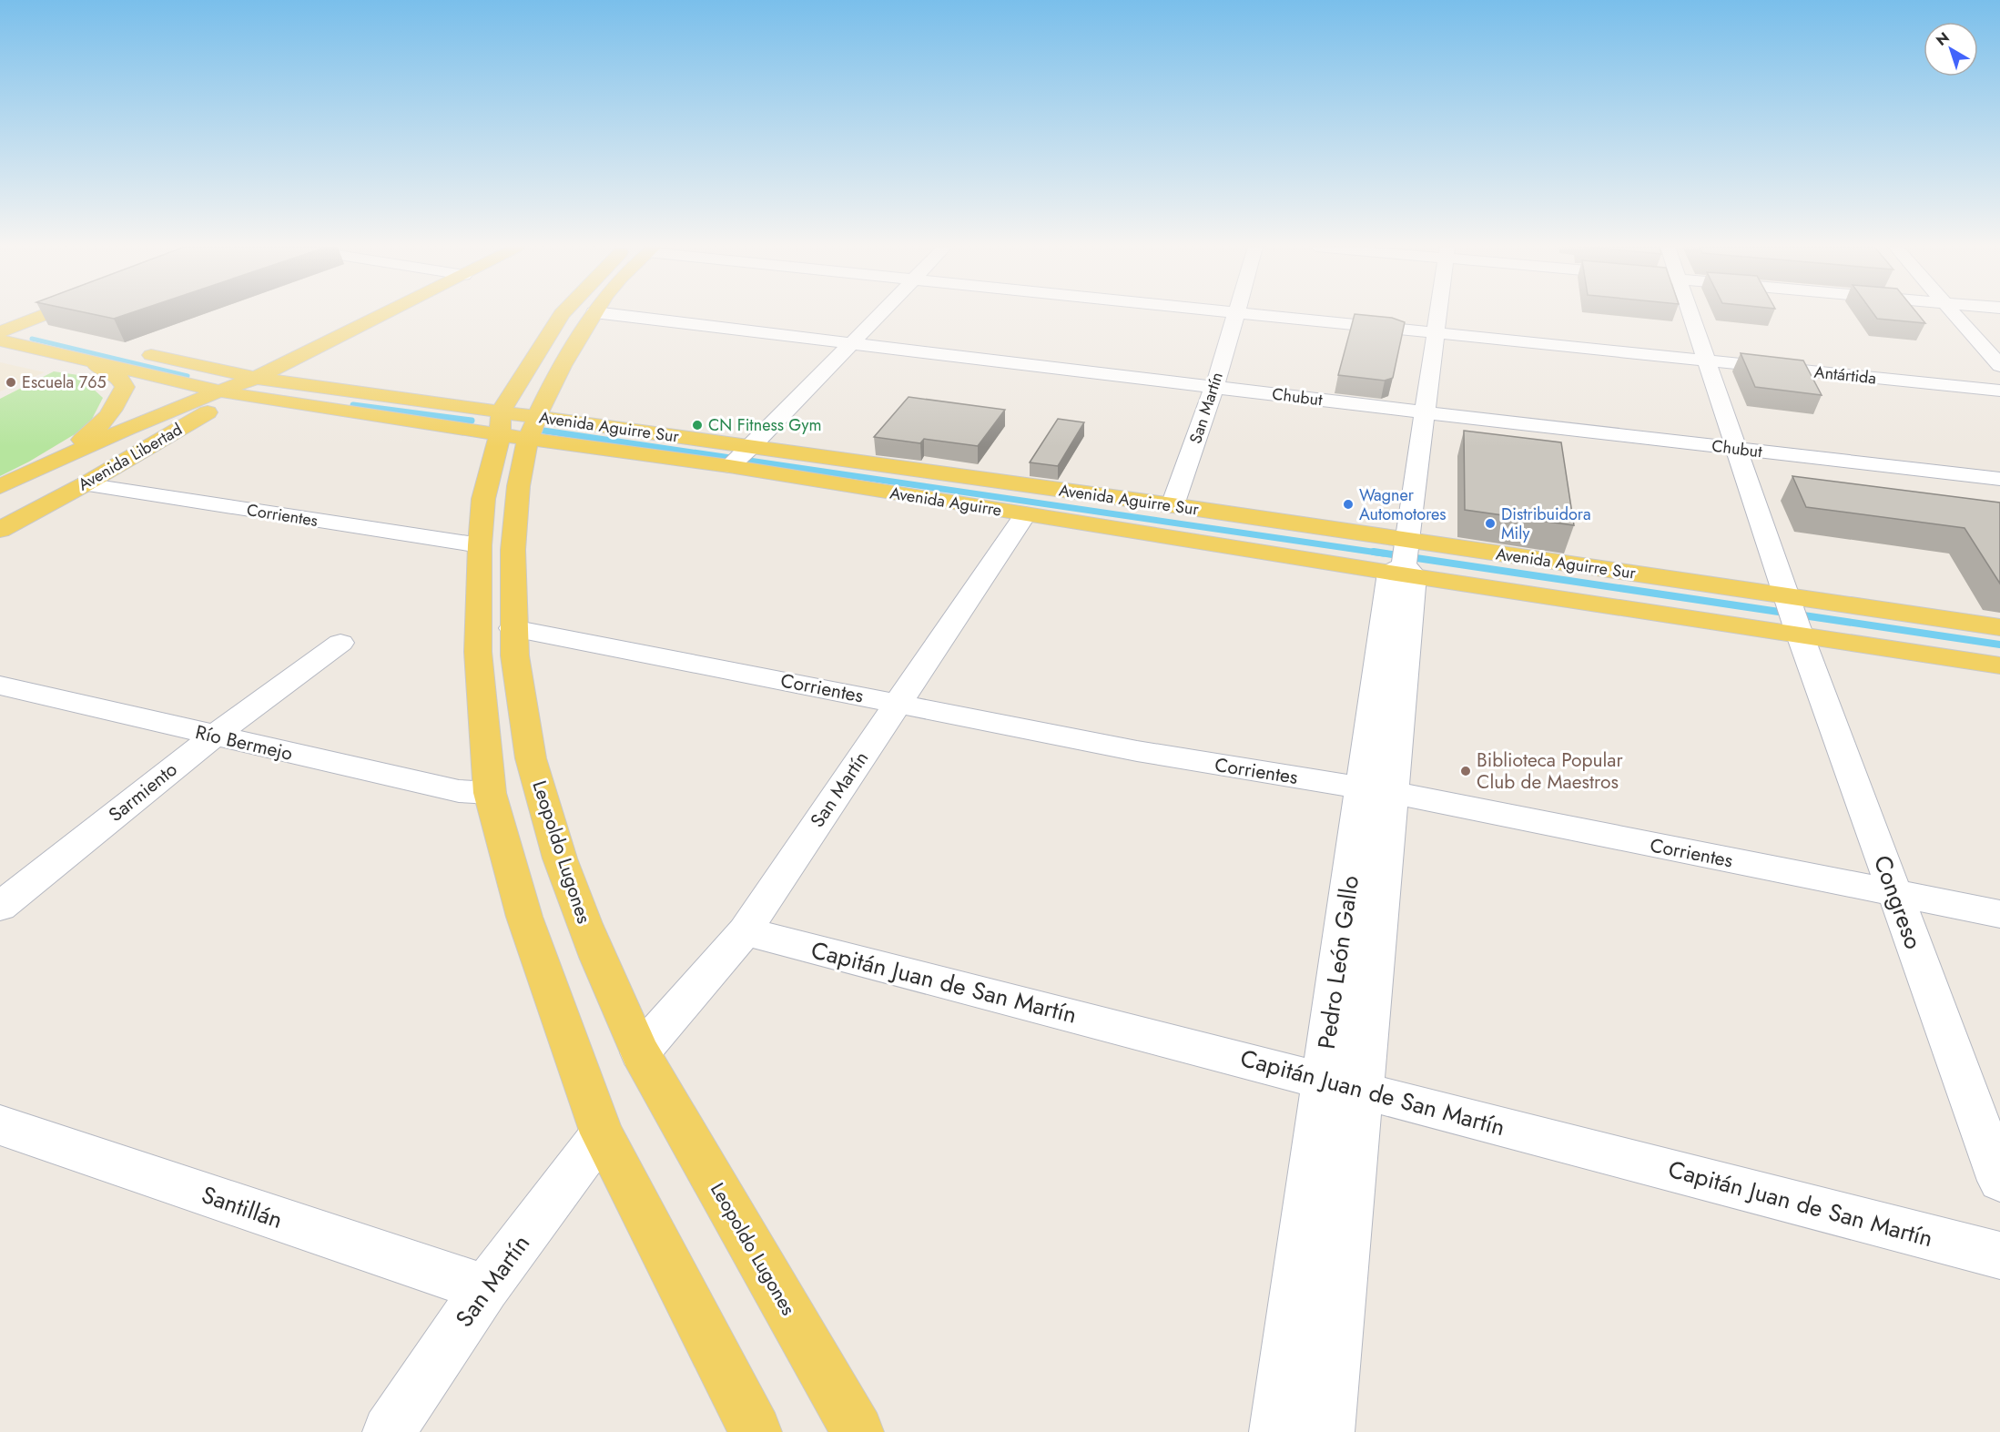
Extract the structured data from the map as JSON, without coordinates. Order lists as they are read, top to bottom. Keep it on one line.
{"streets":{"main road":["Avenida Aguirre Sur","Avenida Libertad","Avenida Aguirre","Leopoldo Lugones"],"street":["Antártida","Chubut","San Martín","Corrientes","Río Bermejo","Sarmiento","Congreso","Pedro León Gallo","Capitán Juan de San Martín","Santillán"]},"crossings":[["Antártida","Congreso"],["Antártida","Pedro León Gallo"],["Chubut","San Martín"],["Chubut","Congreso"],["Chubut","Pedro León Gallo"],["San Martín","Avenida Aguirre Sur"],["San Martín","Avenida Aguirre"],["San Martín","Corrientes"],["San Martín","Leopoldo Lugones"],["San Martín","Capitán Juan de San Martín"],["San Martín","Santillán"],["Avenida Aguirre Sur","Avenida Aguirre"],["Avenida Aguirre Sur","Congreso"],["Avenida Aguirre Sur","Pedro León Gallo"],["Avenida Libertad","Corrientes"],["Avenida Aguirre","Leopoldo Lugones"],["Avenida Aguirre","Pedro León Gallo"],["Corrientes","Leopoldo Lugones"],["Corrientes","Congreso"],["Corrientes","Pedro León Gallo"],["Río Bermejo","Sarmiento"],["Río Bermejo","Leopoldo Lugones"],["Pedro León Gallo","Capitán Juan de San Martín"]],"places":["Escuela 765","CN Fitness Gym","Wagner Automotores","Distribuidora Mily","Biblioteca Popular Club de Maestros"],"north":"top left"}
